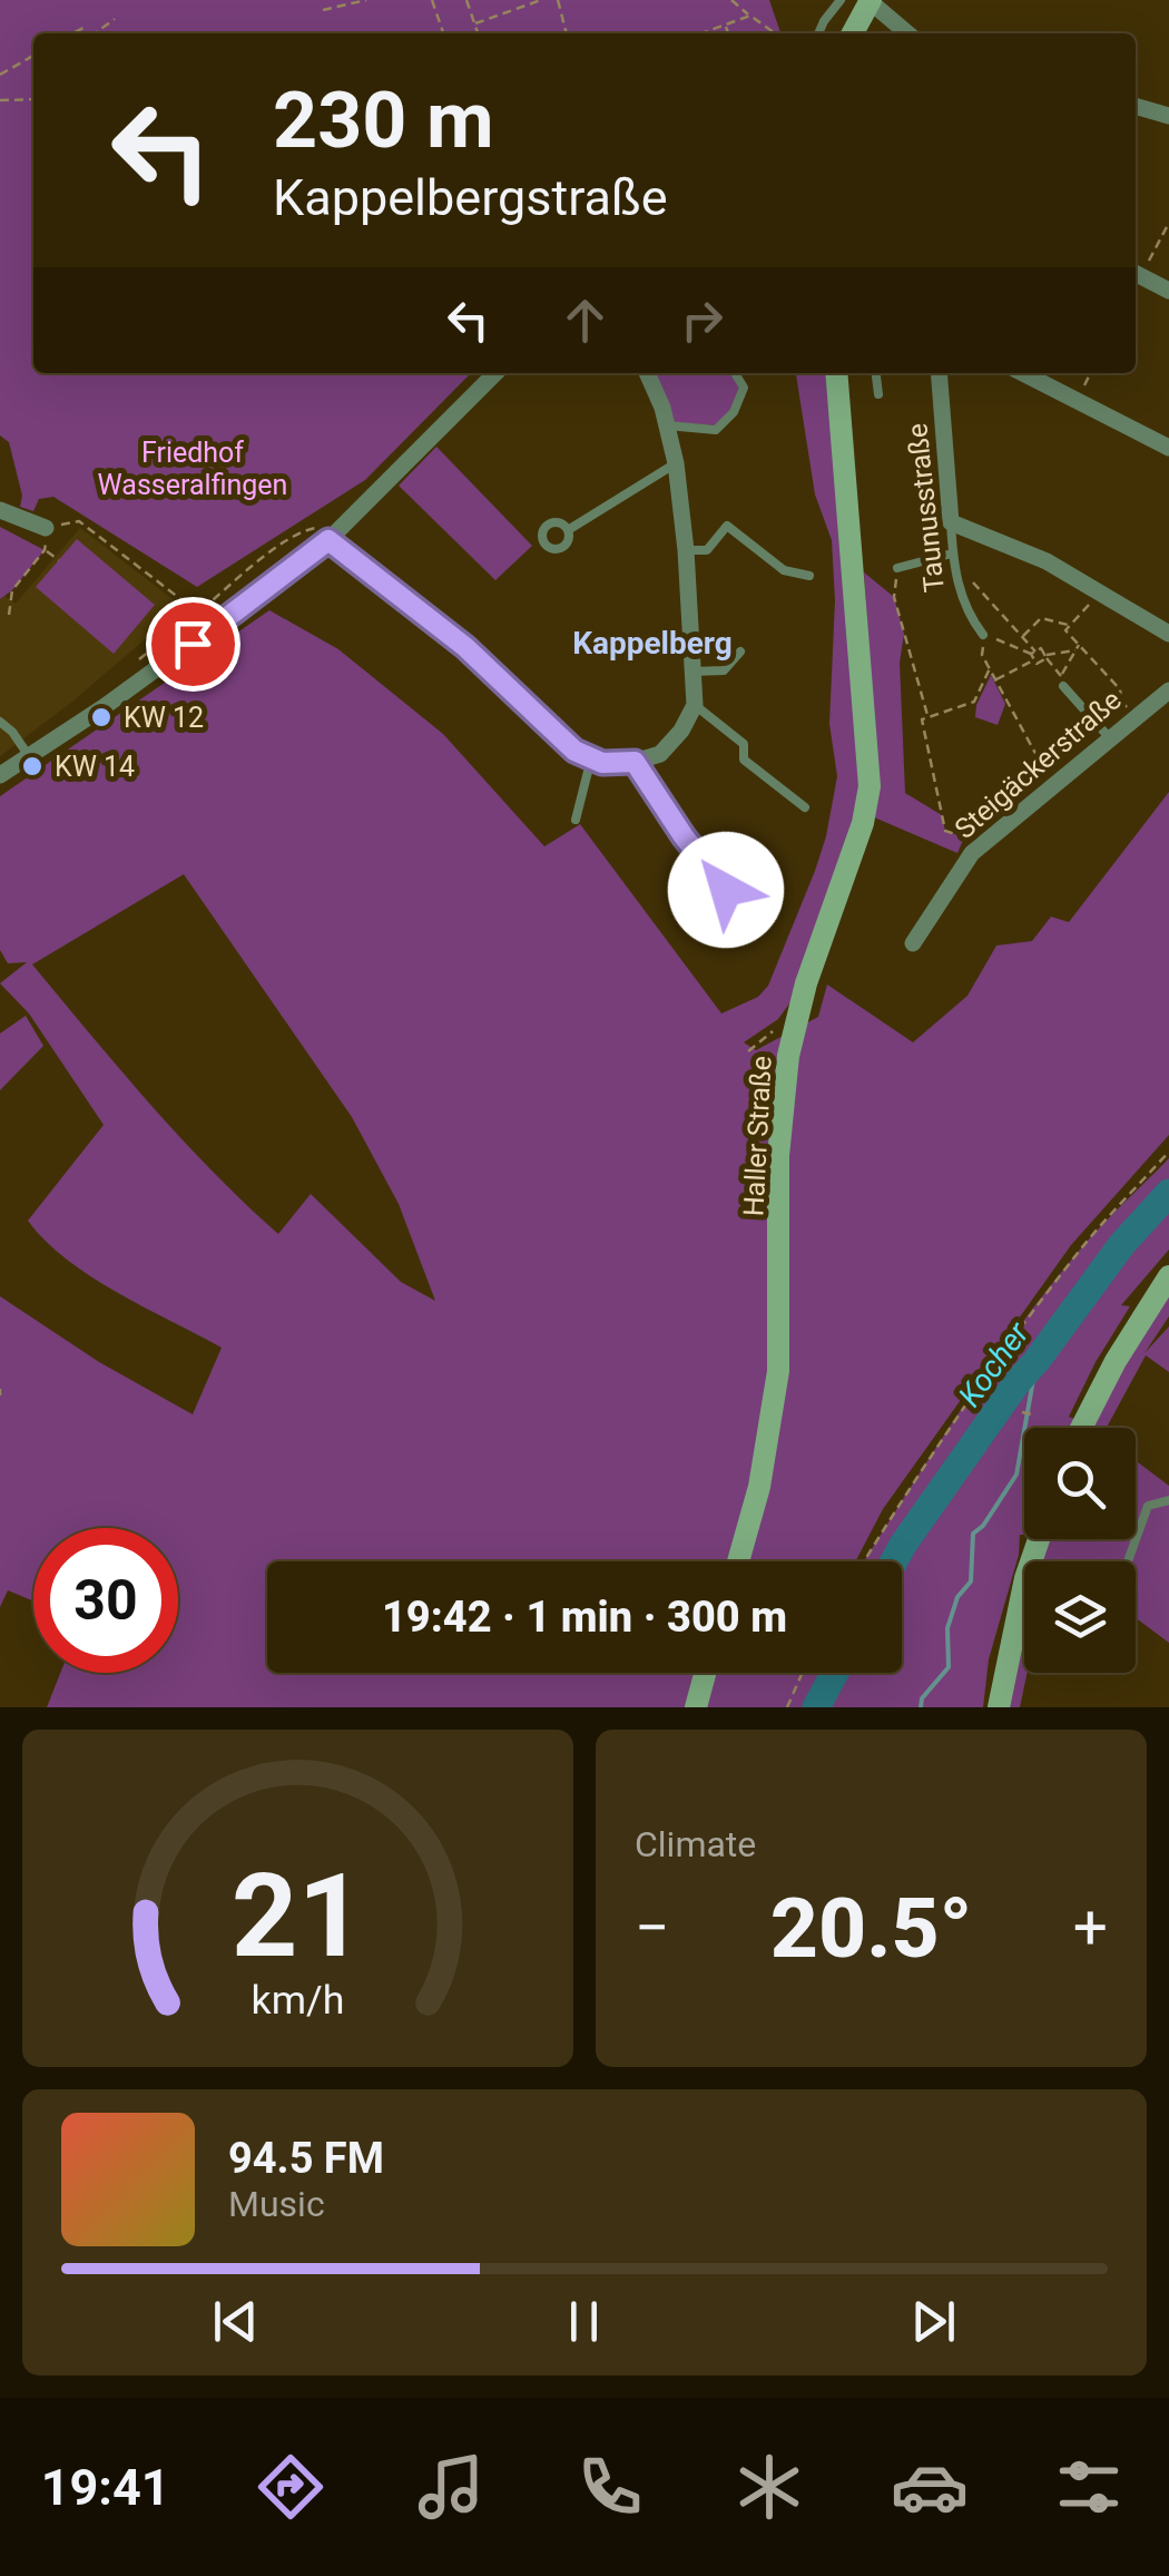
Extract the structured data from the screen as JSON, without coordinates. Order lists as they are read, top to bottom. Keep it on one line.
{"streets":{"main road":["Haller Straße"],"street":["Taunusstraße","Steigäckerstraße"]},"districts":["Kappelberg"],"water":["Kocher"],"parks":["Friedhof Wasseralfingen"],"places":["KW 12","KW 14"],"page":{"turn":["230 m","Kappelbergstraße"],"limit":"30","trip":"19:42 · 1 min · 300 m","tile":"Climate","heat":["−","20.5°","+"],"song":["94.5 FM","Music"],"tabs":"19:41","gauge":["21","km/h"]}}
